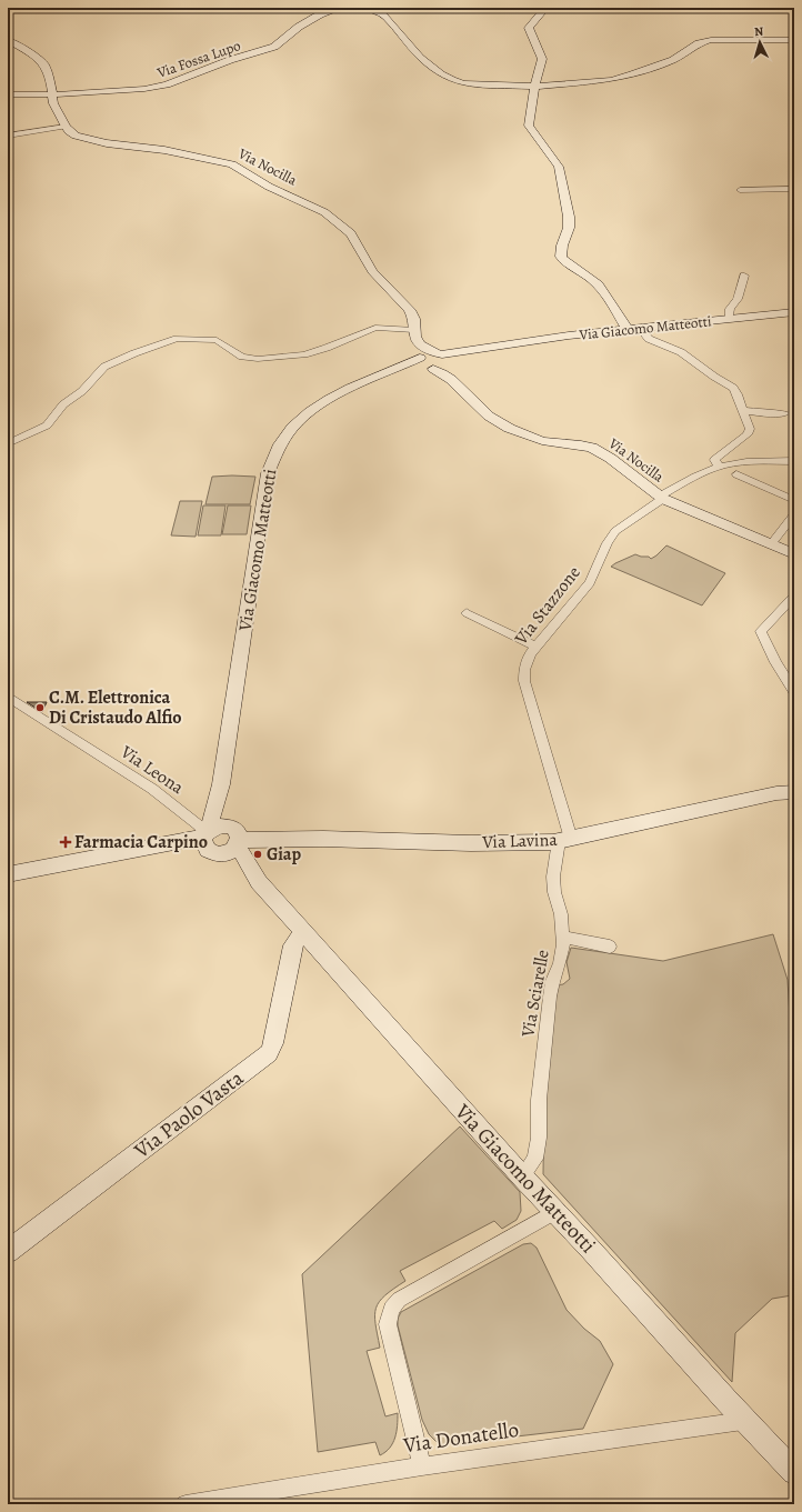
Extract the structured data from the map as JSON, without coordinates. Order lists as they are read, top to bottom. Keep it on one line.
{"streets":{"street":["Via Fossa Lupo","Via Nocilla","Via Giacomo Matteotti","Via Stazzone","Via Leona","Via Lavina","Via Sciarelle","Via Paolo Vasta","Via Donatello"]},"crossings":[["Via Nocilla","Via Giacomo Matteotti"],["Via Nocilla","Via Stazzone"],["Via Giacomo Matteotti","Via Sciarelle"],["Via Giacomo Matteotti","Via Paolo Vasta"],["Via Giacomo Matteotti","Via Donatello"],["Via Stazzone","Via Lavina"],["Via Stazzone","Via Sciarelle"],["Via Leona","Via Lavina"],["Via Lavina","Via Sciarelle"]],"places":{"other":["C.M. Elettronica Di Cristaudo Alfio","Giap"],"health":["Farmacia Carpino"]},"north":"top"}
